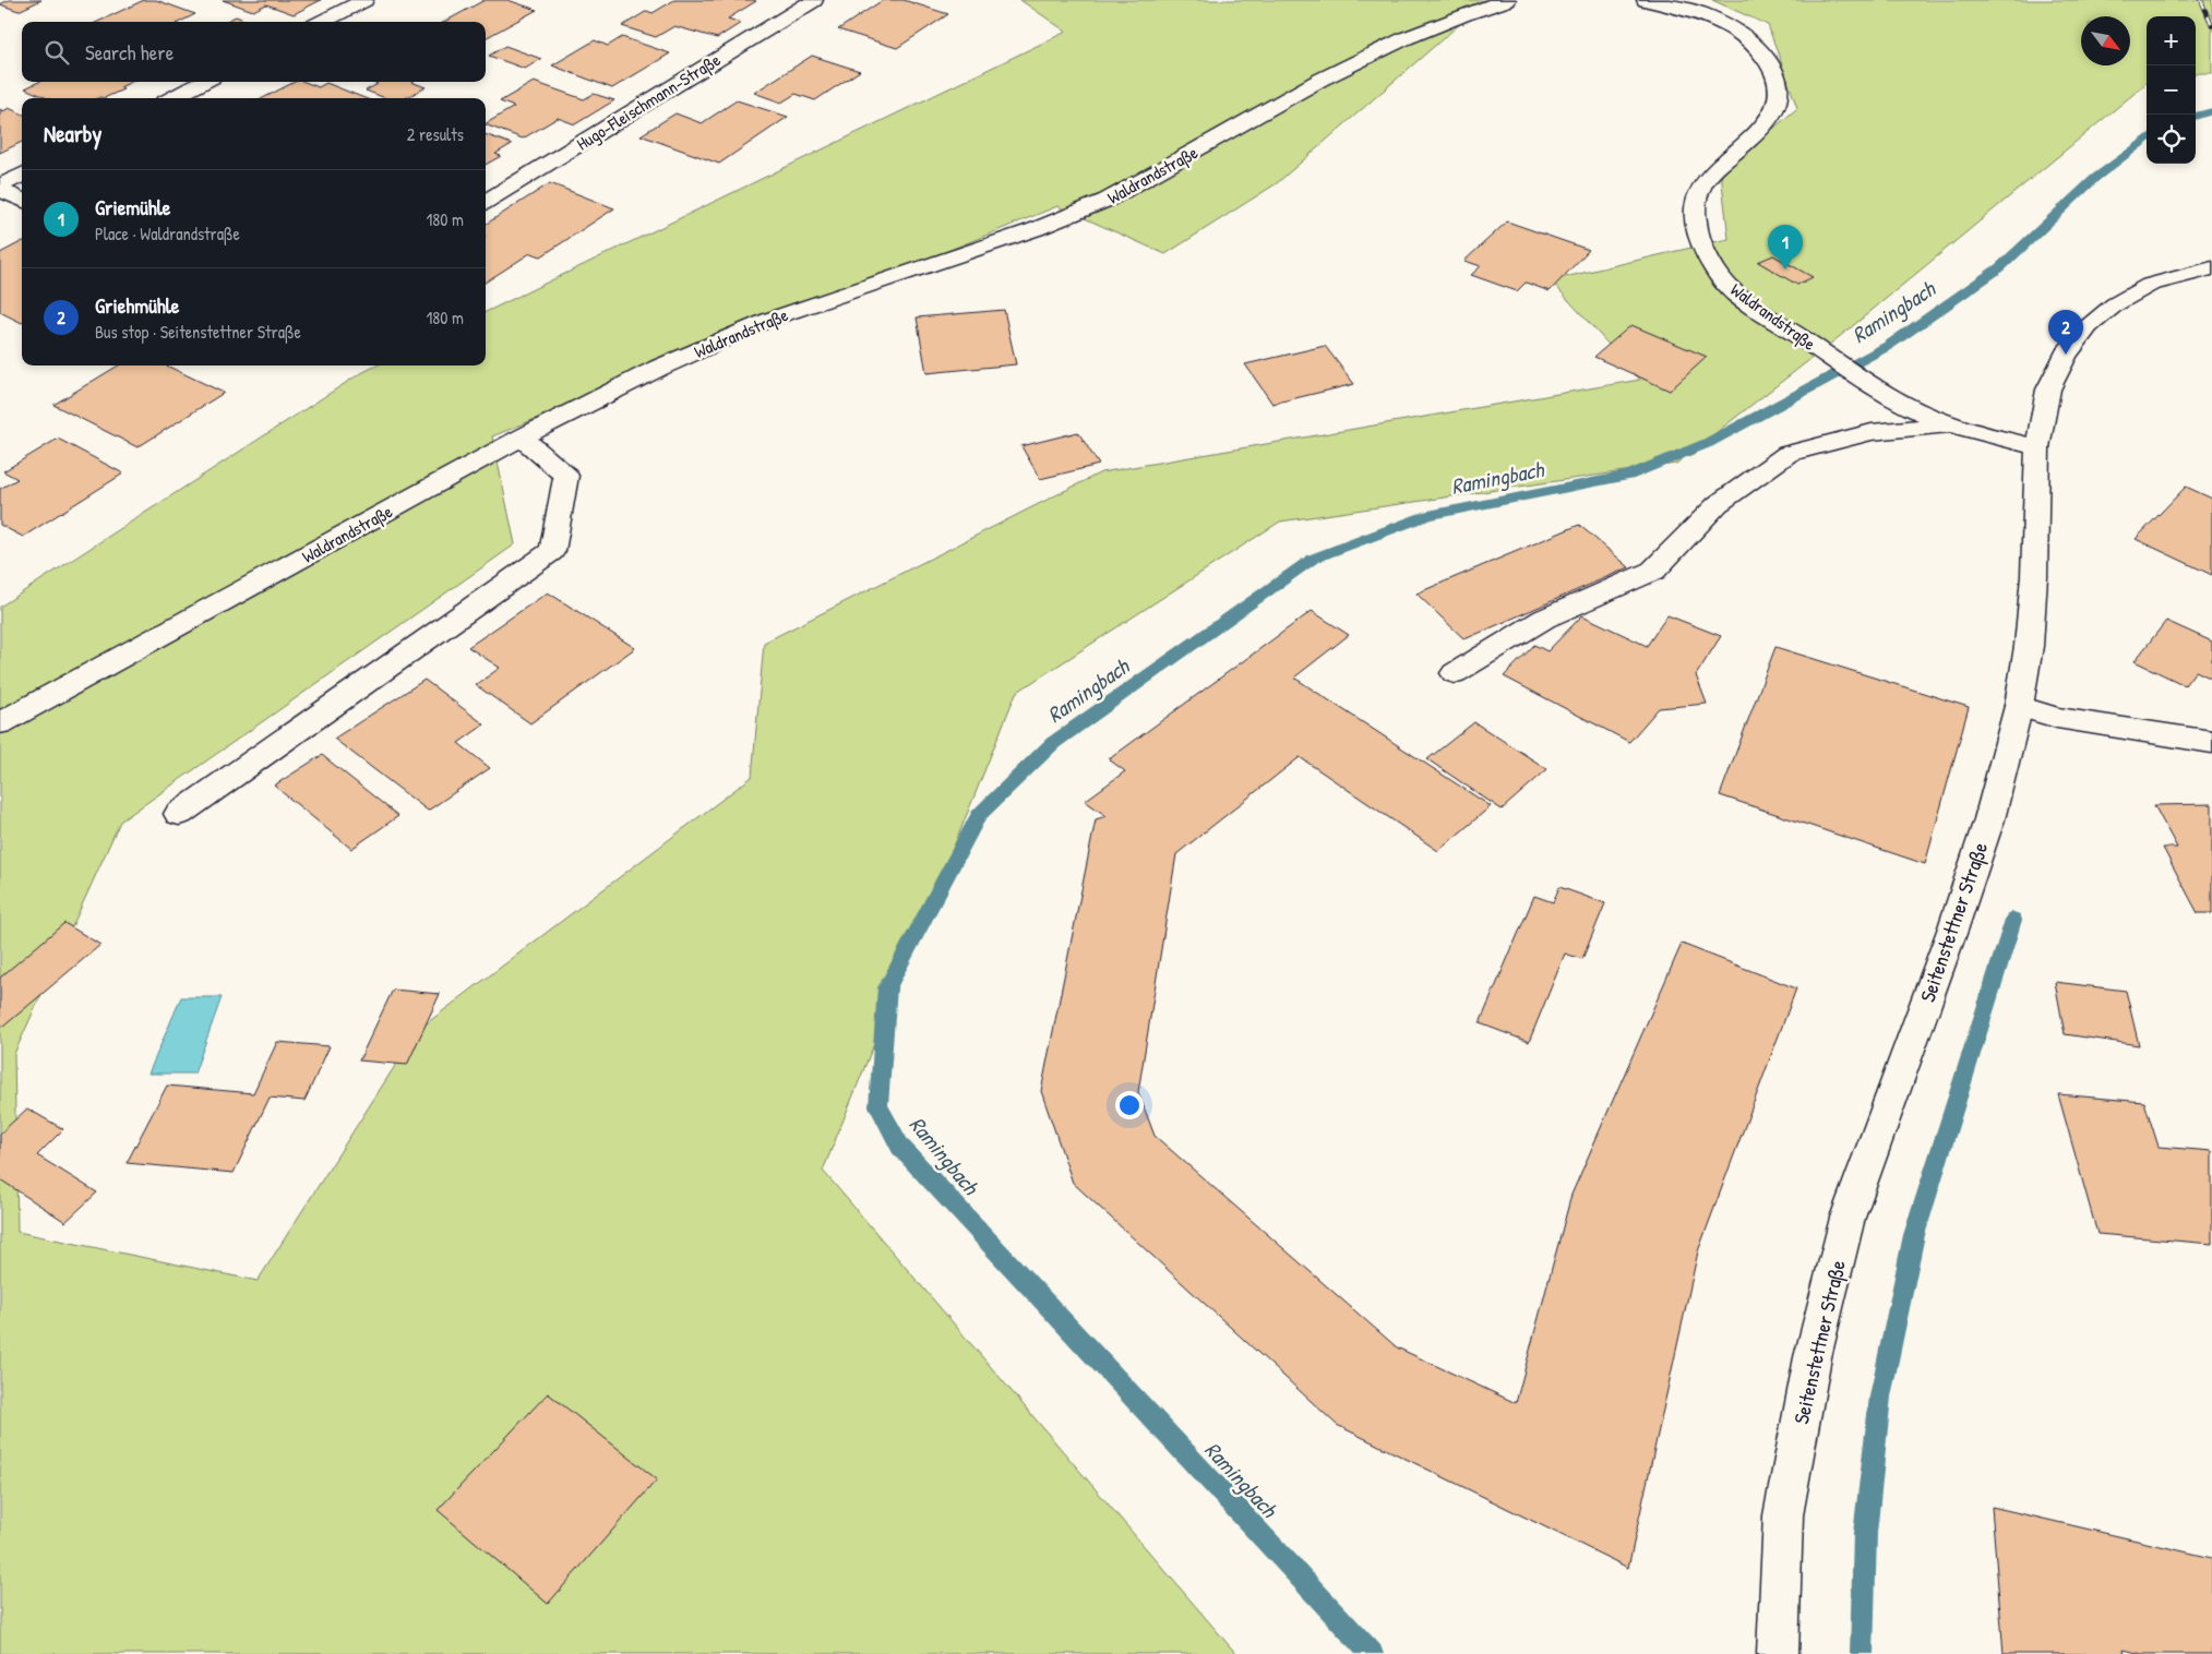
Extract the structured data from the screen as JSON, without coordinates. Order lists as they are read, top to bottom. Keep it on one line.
{"streets":{"street":["Hugo-Fleischmann-Straße","Waldrandstraße","Seitenstettner Straße"]},"crossings":[["Waldrandstraße","Seitenstettner Straße"]],"water":["Ramingbach"],"north":"bottom right","page":{"map_buttons":["+","−"],"search":"Search here","heading":["Nearby","2 results"],"list":[{"mark":"1","name":"Griemühle","note":"Place · Waldrandstraße","value":"180 m"},{"mark":"2","name":"Griehmühle","note":"Bus stop · Seitenstettner Straße","value":"180 m"}],"pins":["1","2"]}}
